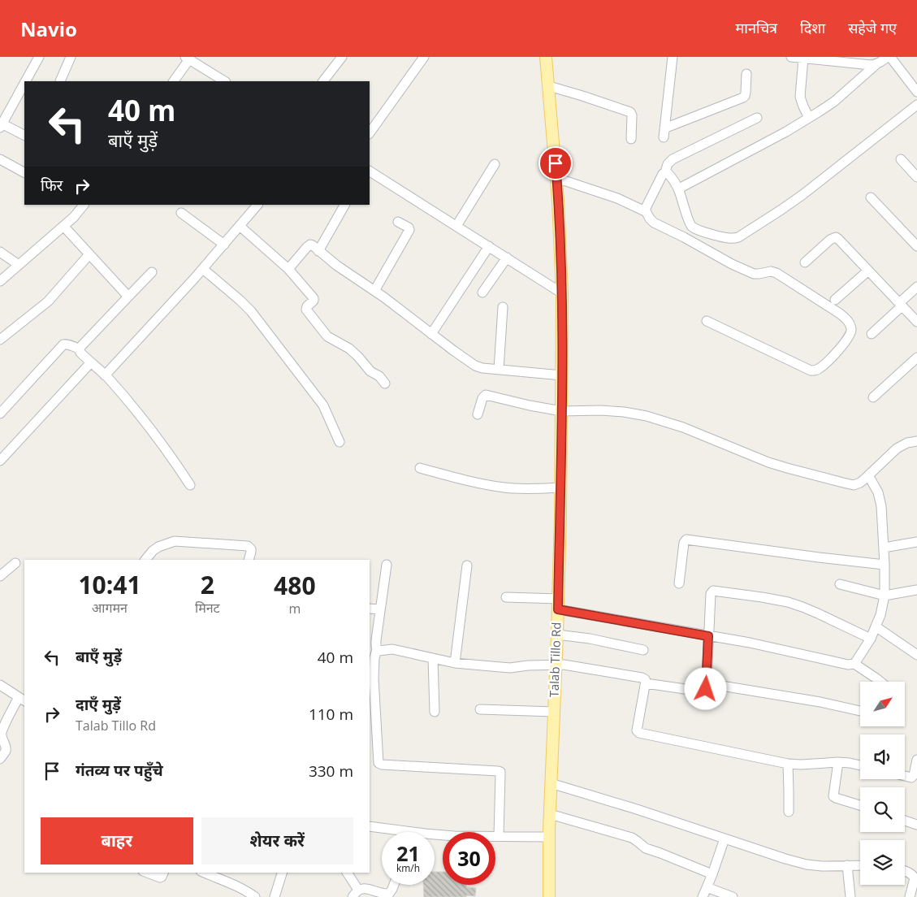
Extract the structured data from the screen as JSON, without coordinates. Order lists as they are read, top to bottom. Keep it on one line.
{"streets":{"main road":["Talab Tillo Rd"]},"north":"top right","page":{"header":"Navio","nav":["मानचित्र","दिशा","सहेजे गए"],"turn":["40 m","बाएँ मुड़ें"],"then":"फिर","eta":["10:41","आगमन","2","मिनट","480","m"],"list":[{"name":"बाएँ मुड़ें","value":"40 m"},{"name":"दाएँ मुड़ें","note":"Talab Tillo Rd","value":"110 m"},{"name":"गंतव्य पर पहुँचे","value":"330 m"}],"buttons":["बाहर","शेयर करें"],"speed":"21 km/h","limit":"30"}}
